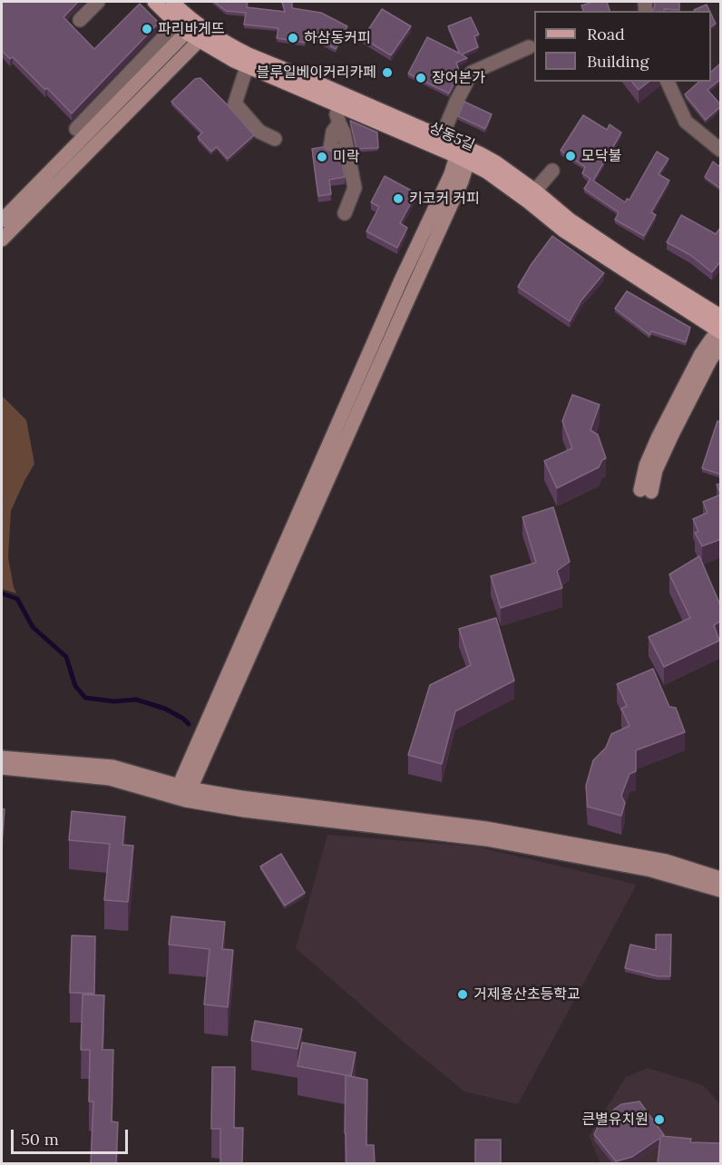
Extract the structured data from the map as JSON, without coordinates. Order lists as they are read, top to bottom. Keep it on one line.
{"streets":{"main road":["상동5길"]},"places":["파리바게뜨","하삼동커피","블루일베이커리카페","장어본가","모닥불","미락","키코커 커피","거제용산초등학교","큰별유치원"],"legend":["Road","Building"],"scale_bar":"50 m"}
